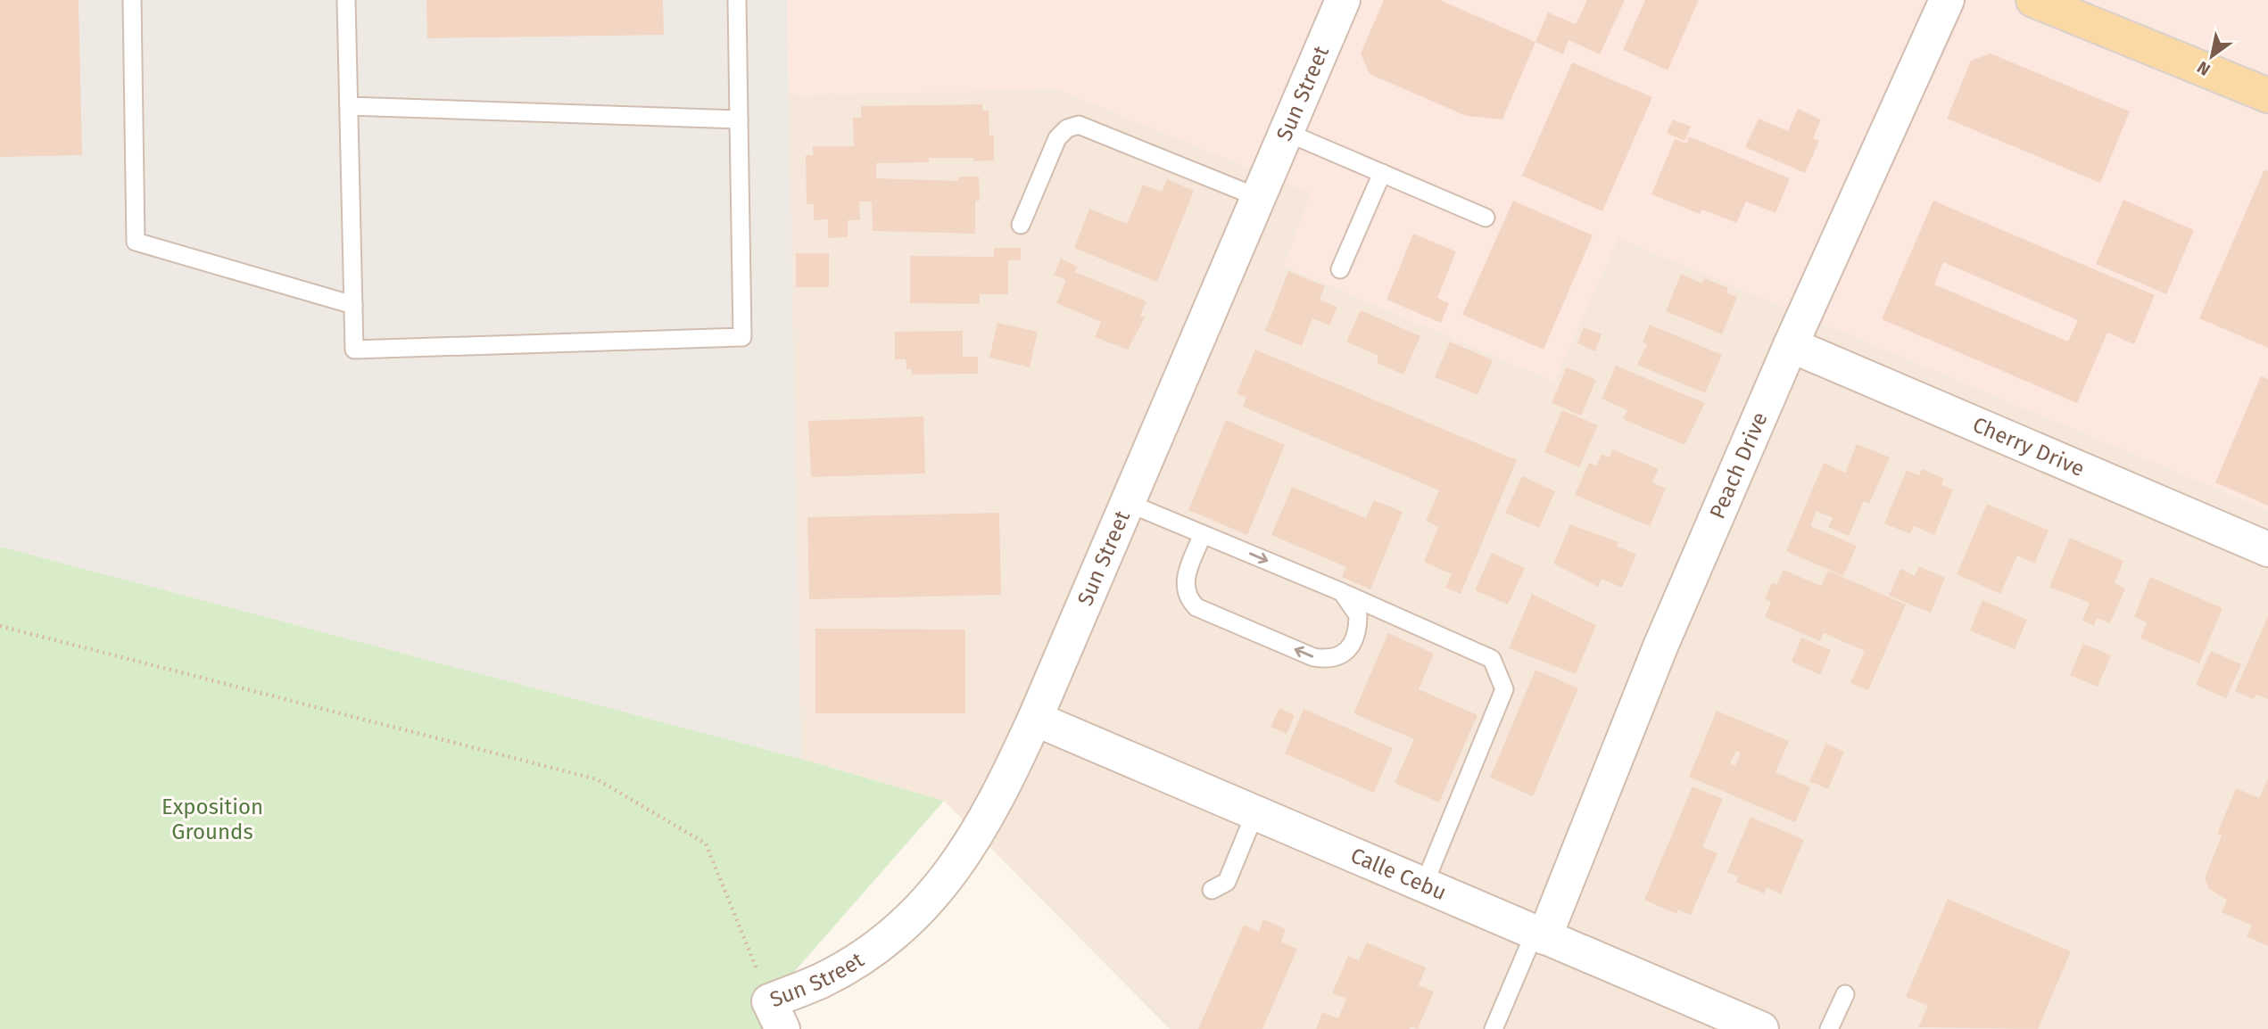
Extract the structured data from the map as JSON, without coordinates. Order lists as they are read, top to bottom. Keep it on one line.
{"streets":{"street":["Sun Street","Cherry Drive","Peach Drive","Calle Cebu"]},"crossings":[["Sun Street","Calle Cebu"],["Cherry Drive","Peach Drive"],["Peach Drive","Calle Cebu"]],"parks":["Exposition Grounds"],"north":"bottom left"}
